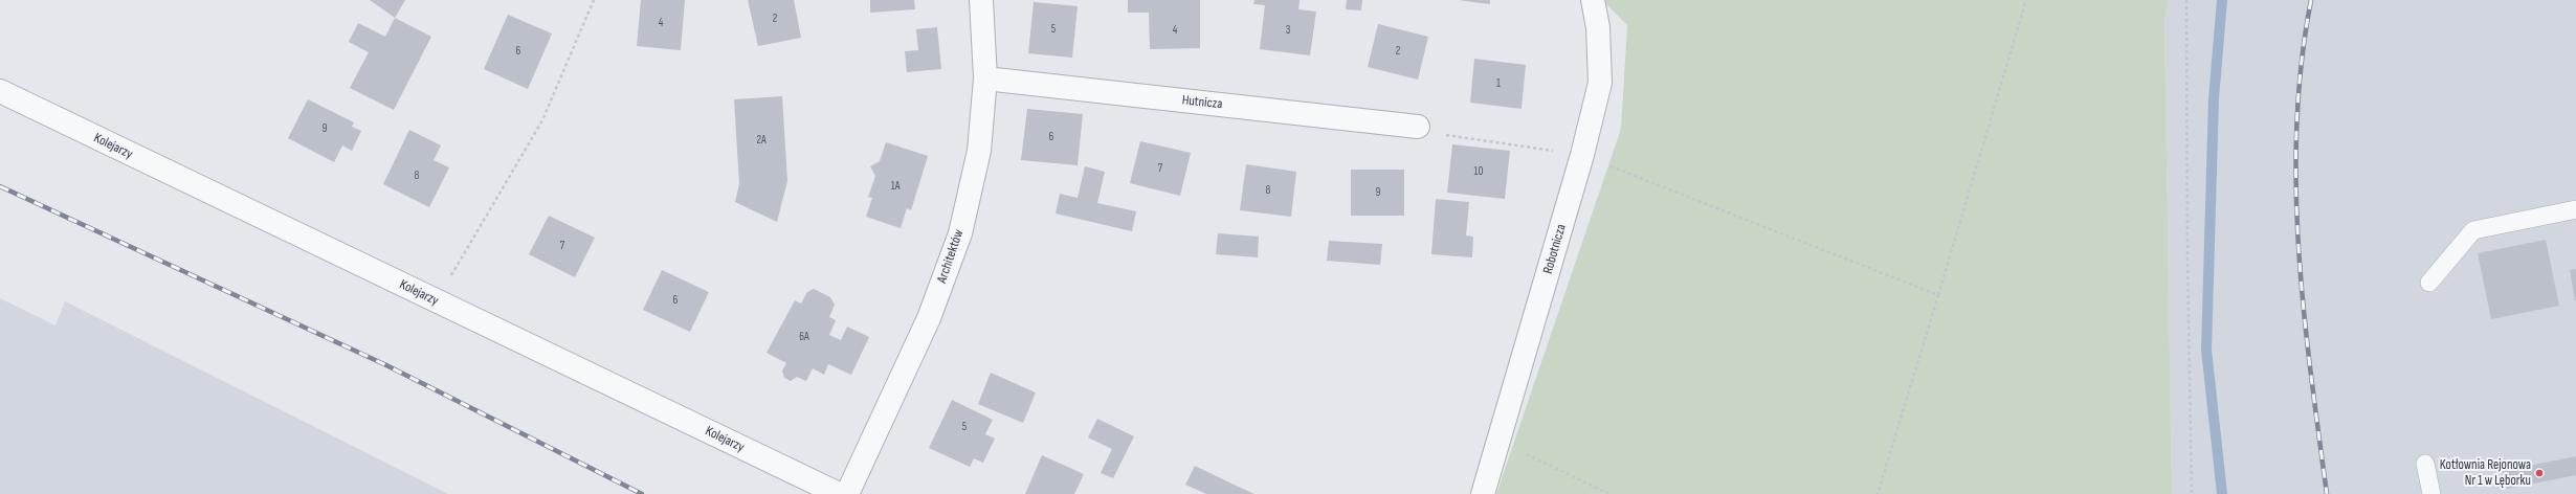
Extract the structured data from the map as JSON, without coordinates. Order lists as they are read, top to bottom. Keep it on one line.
{"streets":{"street":["Hutnicza","Kolejarzy","Robotnicza","Architektów"]},"crossings":[["Hutnicza","Architektów"]],"places":["Kotłownia Rejonowa Nr 1 w Lęborku"],"house_numbers":["2","4","5","4","3","6","2","1","9","6","2A","7","10","8","1A","8","9","7","6","6A","5"]}
